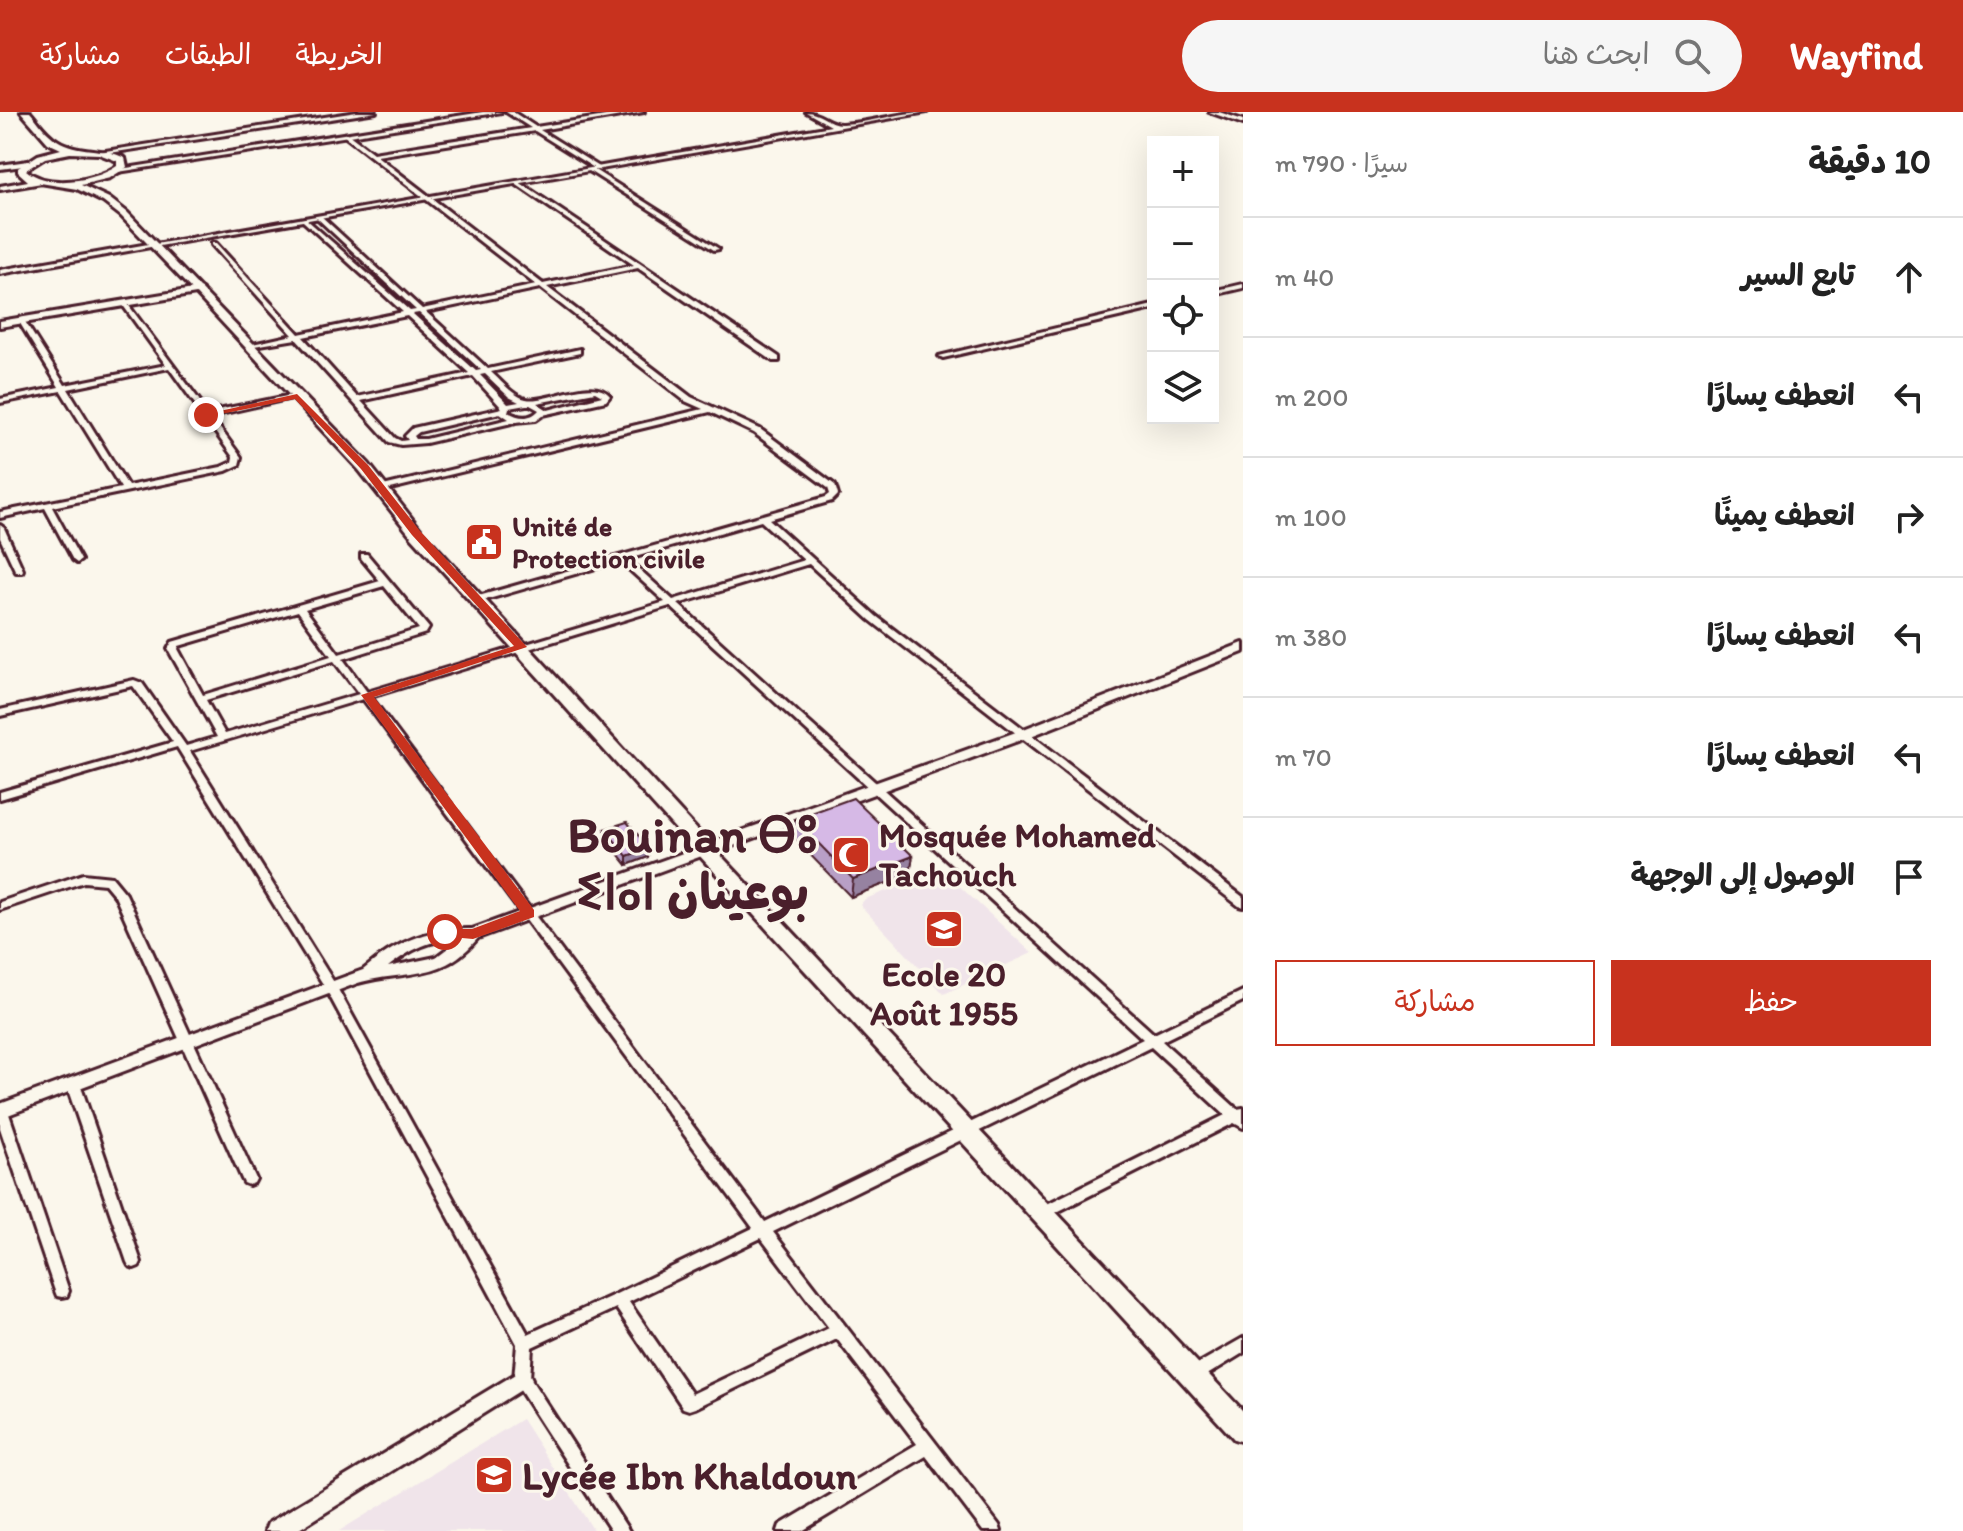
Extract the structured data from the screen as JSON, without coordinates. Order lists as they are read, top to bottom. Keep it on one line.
{"districts":["Bouinan ⴱⵓ ⵉⵏⴰⵏ بوعينان"],"places":{"public building":["Unité de Protection civile"],"mosque":["Mosquée Mohamed Tachouch"],"school or university":["Ecole 20 Août 1955","Lycée Ibn Khaldoun"]},"page":{"header":"Wayfind","search":"ابحث هنا","nav":["الخريطة","الطبقات","مشاركة"],"heading":["10 دقيقة","سيرًا · 790 m"],"map_buttons":["+","−"],"list":[["تابع السير","40 m"],["انعطف يسارًا","200 m"],["انعطف يمينًا","100 m"],["انعطف يسارًا","380 m"],["انعطف يسارًا","70 m"],"الوصول إلى الوجهة"],"buttons":["حفظ","مشاركة"]}}
